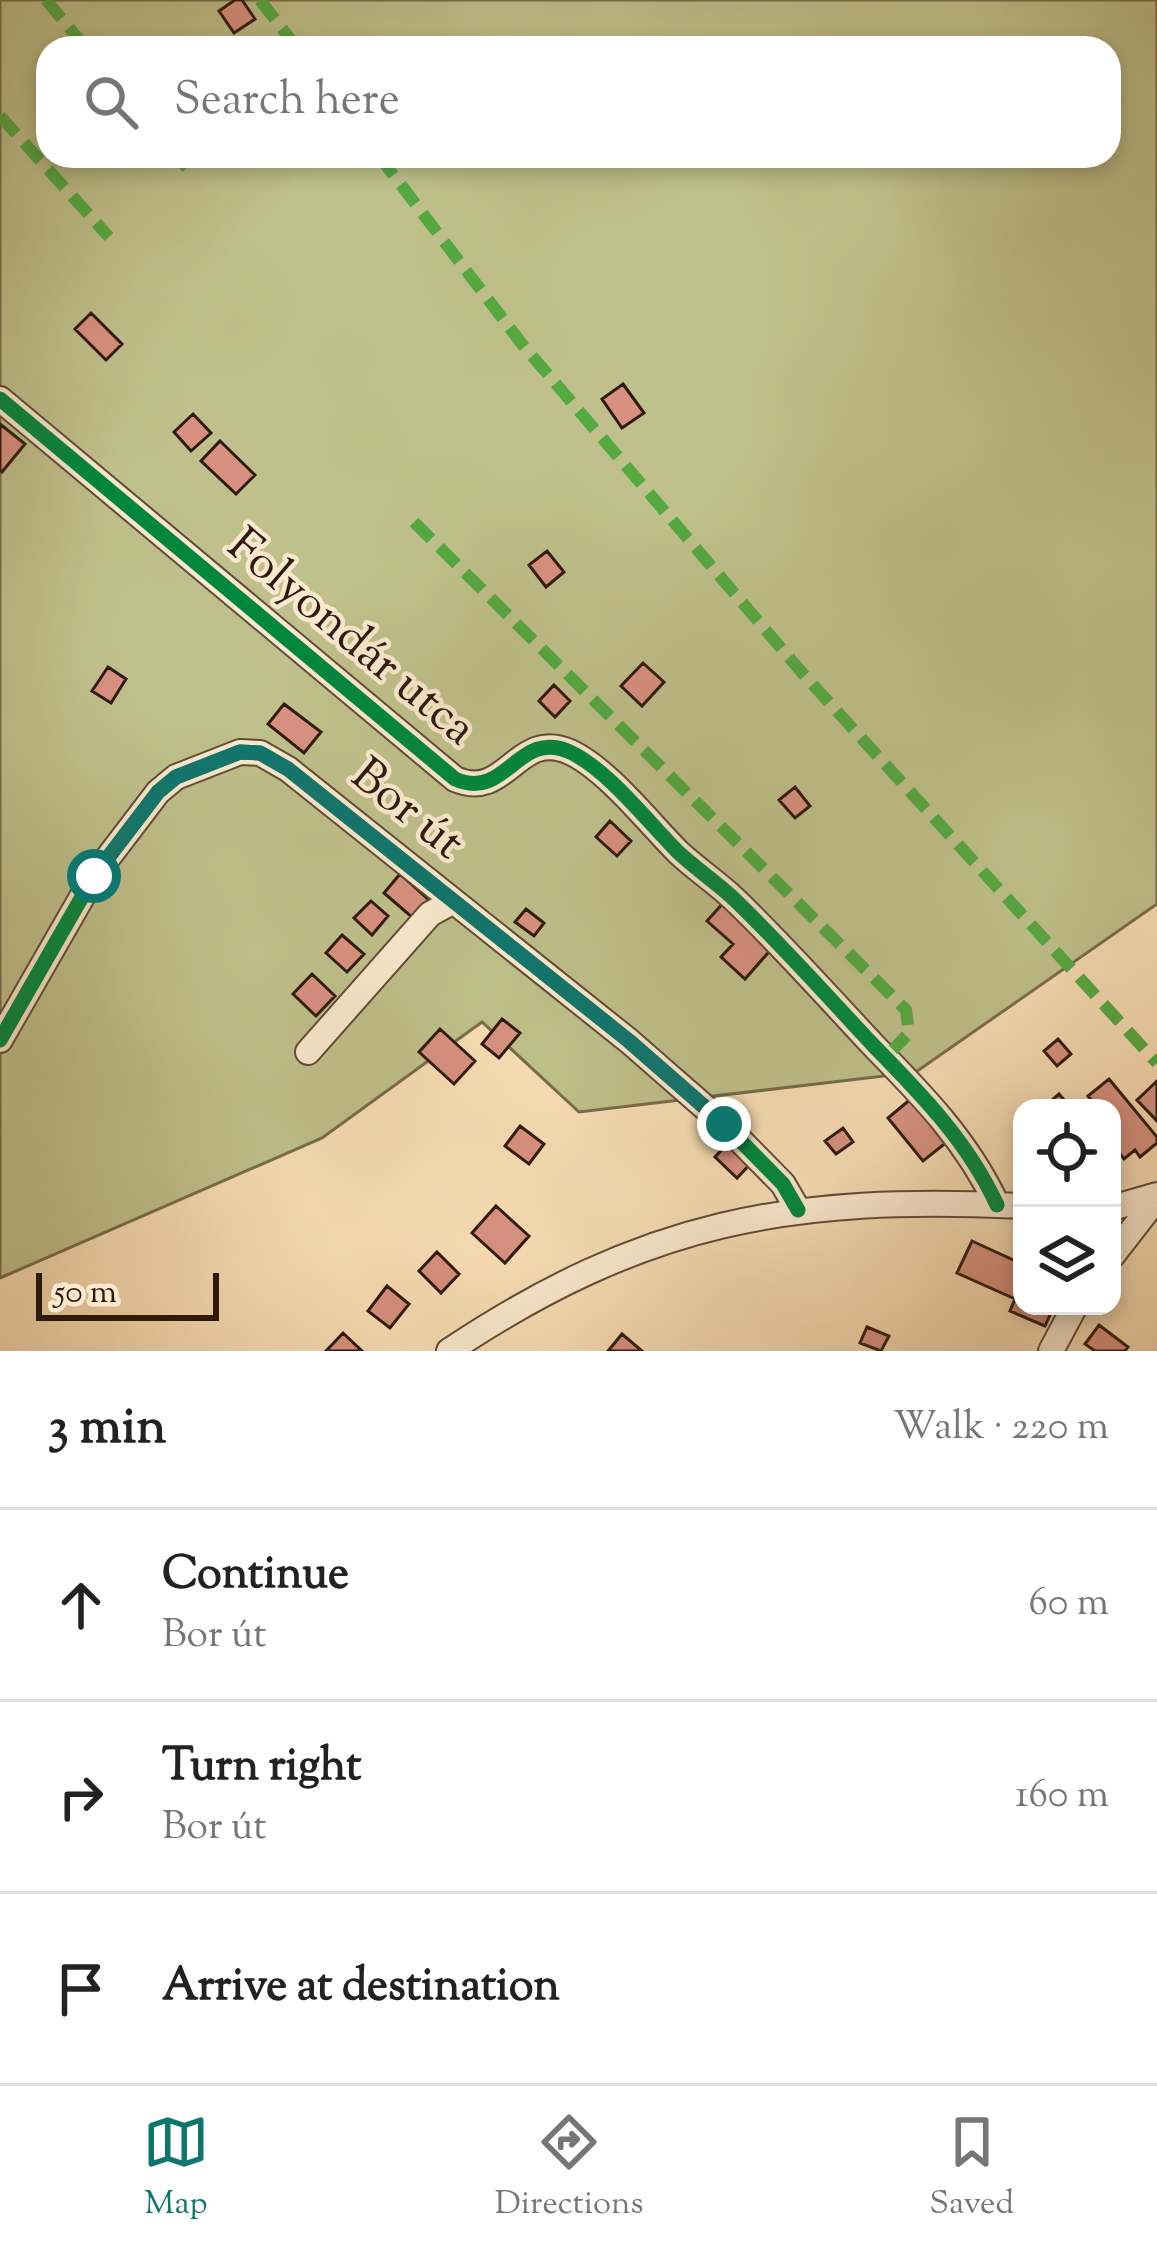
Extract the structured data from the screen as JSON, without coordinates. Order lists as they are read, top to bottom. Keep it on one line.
{"streets":{"street":["Folyondár utca","Bor út"]},"scale_bar":"50 m","page":{"search":"Search here","scale":"50 m","heading":["3 min","Walk · 220 m"],"list":[["Continue","Bor út","60 m"],["Turn right","Bor út","160 m"],"Arrive at destination"],"nav":["Map","Directions","Saved"]}}
